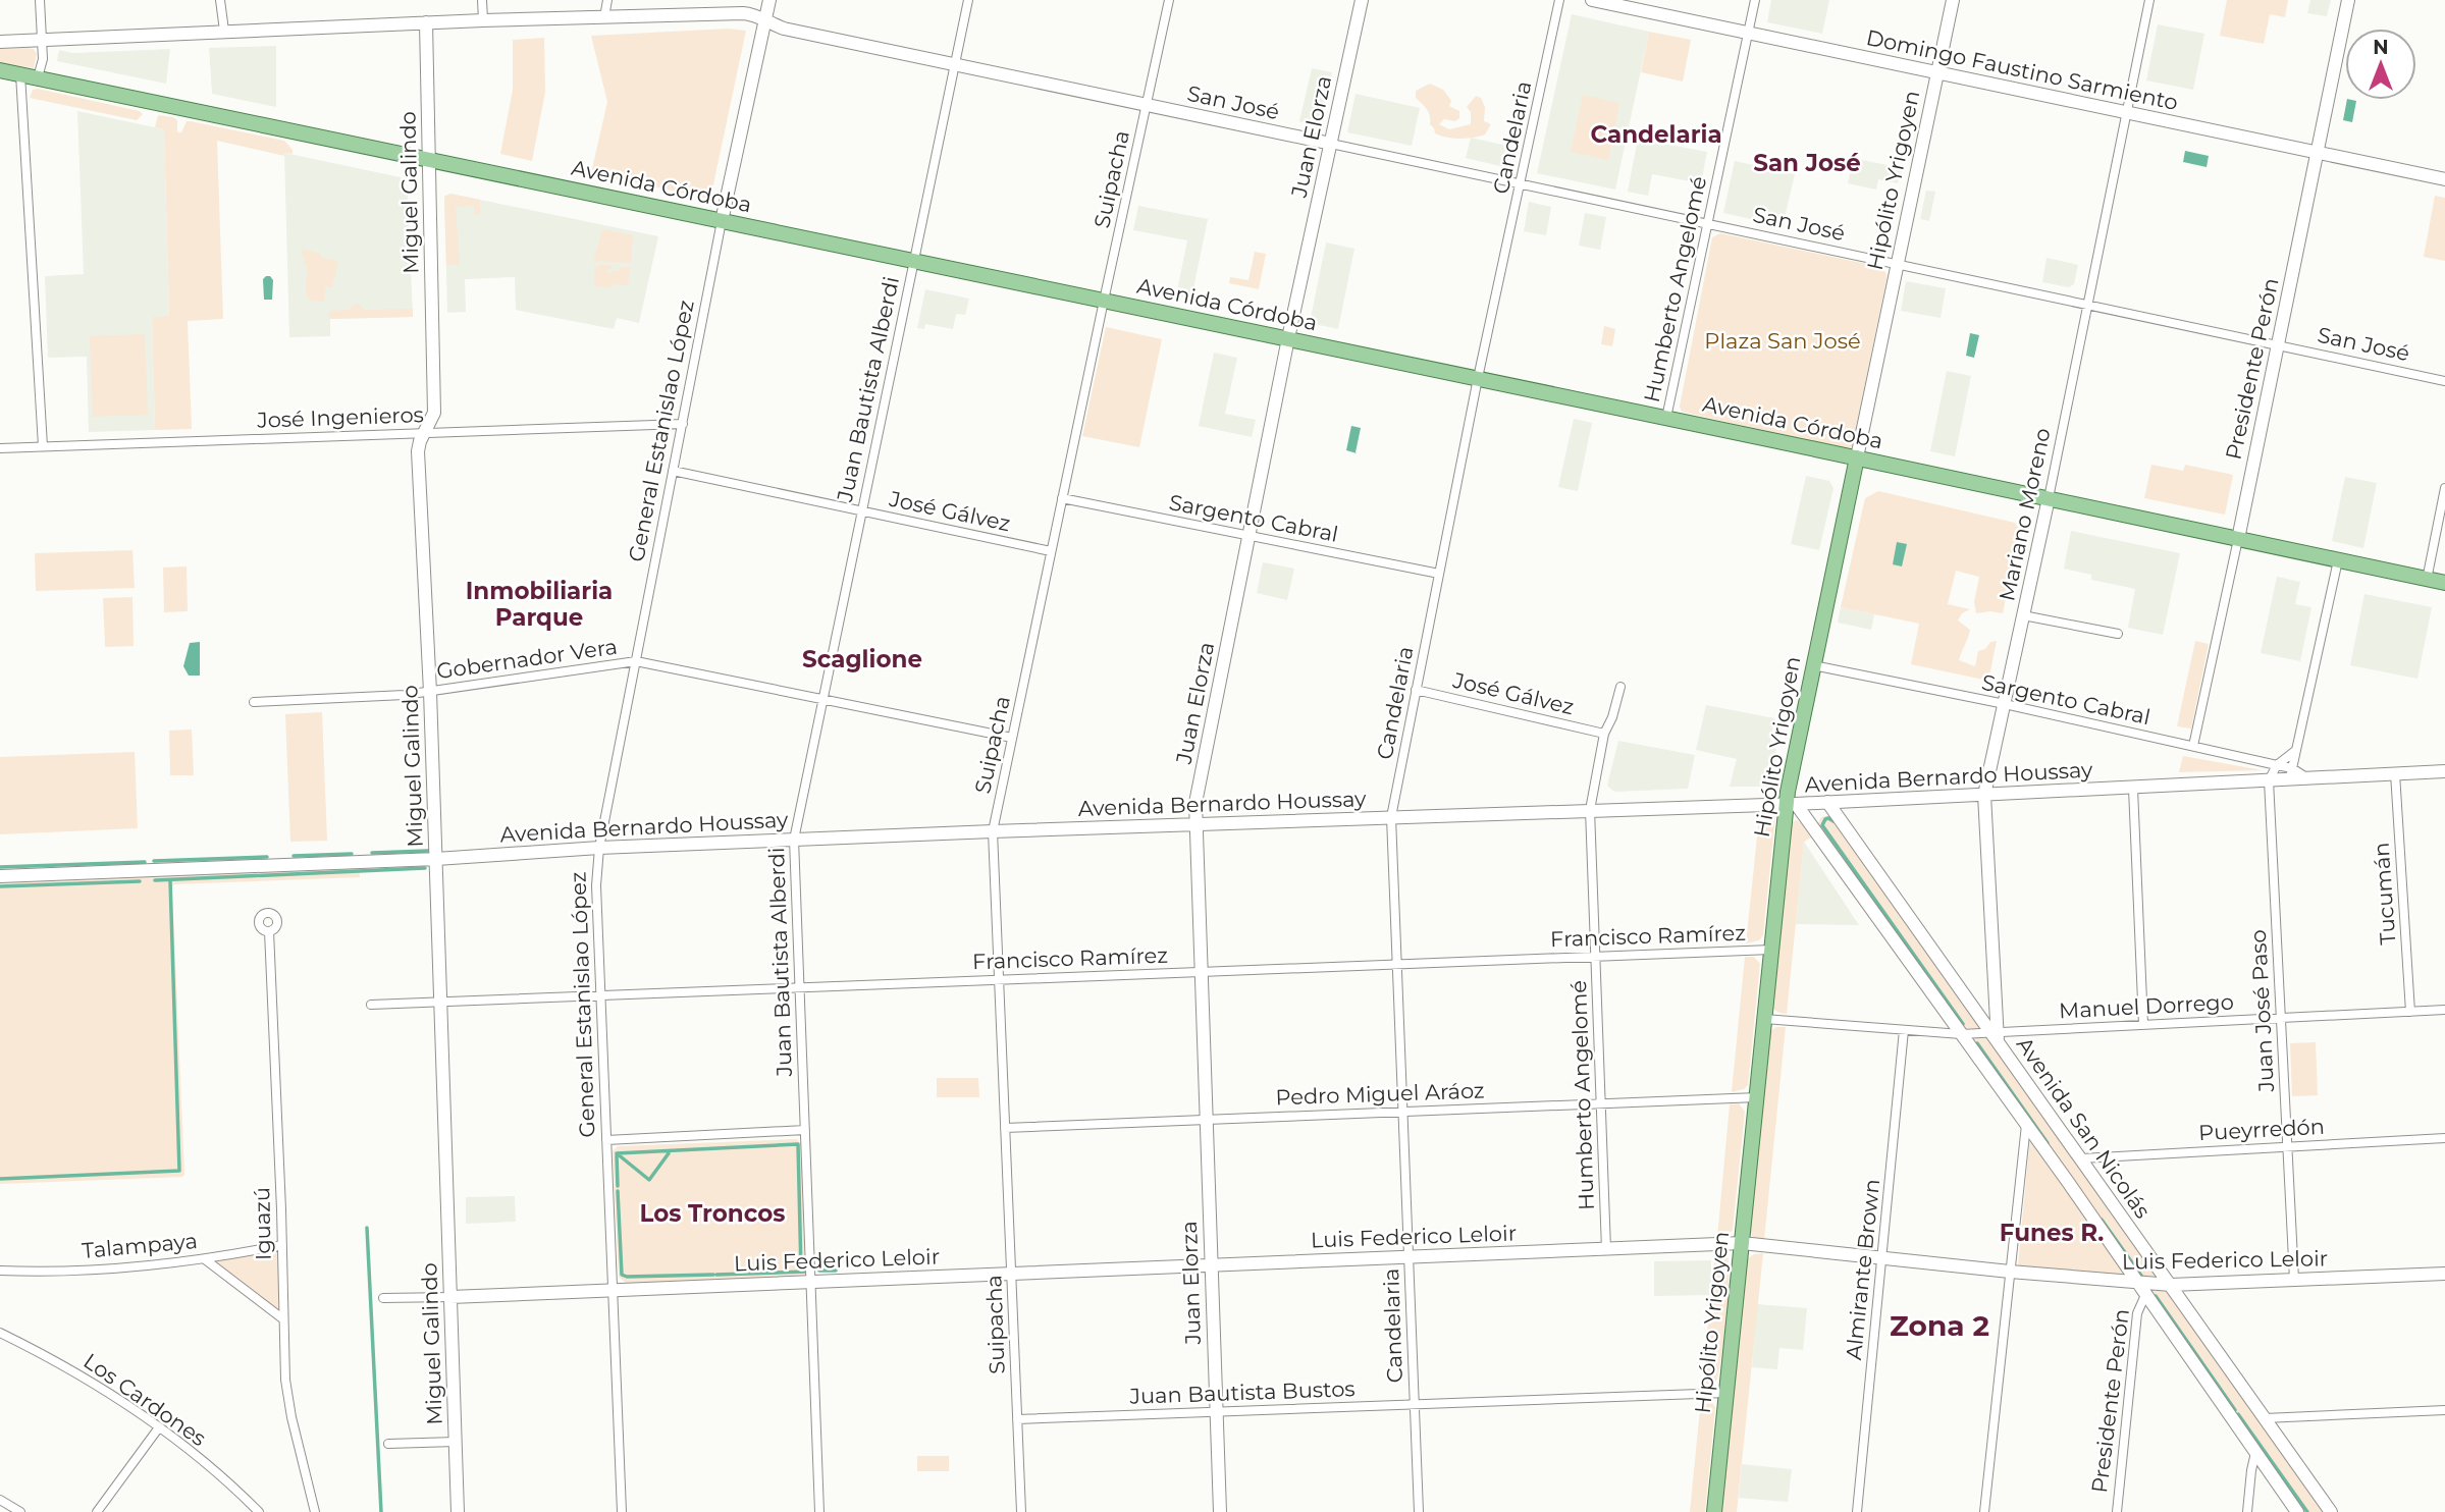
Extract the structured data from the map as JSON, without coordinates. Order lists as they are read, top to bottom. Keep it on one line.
{"streets":{"main road":["Hipólito Yrigoyen","Avenida Córdoba"],"street":["Domingo Faustino Sarmiento","San José","Juan Elorza","Candelaria","Suipacha","Miguel Galindo","Humberto Angelomé","Presidente Perón","Juan Bautista Alberdi","José Ingenieros","General Estanislao López","José Gálvez","Mariano Moreno","Sargento Cabral","Gobernador Vera","Avenida Bernardo Houssay","Tucumán","Francisco Ramírez","Manuel Dorrego","Juan José Paso","Pedro Miguel Aráoz","Avenida San Nicolás","Pueyrredón","Iguazú","Luis Federico Leloir","Talampaya","Almirante Brown","Juan Bautista Bustos","Los Cardones"]},"crossings":[["Domingo Faustino Sarmiento","Hipólito Yrigoyen"],["Domingo Faustino Sarmiento","Humberto Angelomé"],["Domingo Faustino Sarmiento","Presidente Perón"],["Domingo Faustino Sarmiento","Mariano Moreno"],["San José","Juan Elorza"],["San José","Candelaria"],["San José","Suipacha"],["San José","Hipólito Yrigoyen"],["San José","Miguel Galindo"],["San José","Humberto Angelomé"],["San José","Presidente Perón"],["San José","Juan Bautista Alberdi"],["San José","General Estanislao López"],["San José","Mariano Moreno"],["Juan Elorza","Avenida Córdoba"],["Juan Elorza","Sargento Cabral"],["Juan Elorza","Avenida Bernardo Houssay"],["Juan Elorza","Francisco Ramírez"],["Juan Elorza","Pedro Miguel Aráoz"],["Juan Elorza","Luis Federico Leloir"],["Juan Elorza","Juan Bautista Bustos"],["Candelaria","Avenida Córdoba"],["Candelaria","José Gálvez"],["Candelaria","Sargento Cabral"],["Candelaria","Avenida Bernardo Houssay"],["Candelaria","Francisco Ramírez"],["Candelaria","Pedro Miguel Aráoz"],["Candelaria","Luis Federico Leloir"],["Candelaria","Juan Bautista Bustos"],["Suipacha","Avenida Córdoba"],["Suipacha","José Gálvez"],["Suipacha","Sargento Cabral"],["Suipacha","Gobernador Vera"],["Suipacha","Avenida Bernardo Houssay"],["Suipacha","Francisco Ramírez"],["Suipacha","Pedro Miguel Aráoz"],["Suipacha","Luis Federico Leloir"],["Suipacha","Juan Bautista Bustos"],["Hipólito Yrigoyen","Avenida Córdoba"],["Hipólito Yrigoyen","Sargento Cabral"],["Hipólito Yrigoyen","Avenida Bernardo Houssay"],["Hipólito Yrigoyen","Francisco Ramírez"],["Hipólito Yrigoyen","Manuel Dorrego"],["Hipólito Yrigoyen","Pedro Miguel Aráoz"],["Hipólito Yrigoyen","Avenida San Nicolás"],["Hipólito Yrigoyen","Luis Federico Leloir"],["Hipólito Yrigoyen","Juan Bautista Bustos"],["Avenida Córdoba","Miguel Galindo"],["Avenida Córdoba","Humberto Angelomé"],["Avenida Córdoba","Presidente Perón"],["Avenida Córdoba","Juan Bautista Alberdi"],["Avenida Córdoba","General Estanislao López"],["Avenida Córdoba","Mariano Moreno"],["Miguel Galindo","José Ingenieros"],["Miguel Galindo","Gobernador Vera"],["Miguel Galindo","Avenida Bernardo Houssay"],["Miguel Galindo","Francisco Ramírez"],["Miguel Galindo","Luis Federico Leloir"],["Humberto Angelomé","José Gálvez"],["Humberto Angelomé","Avenida Bernardo Houssay"],["Humberto Angelomé","Francisco Ramírez"],["Humberto Angelomé","Pedro Miguel Aráoz"],["Humberto Angelomé","Luis Federico Leloir"],["Presidente Perón","Sargento Cabral"],["Presidente Perón","Avenida San Nicolás"],["Presidente Perón","Luis Federico Leloir"],["Juan Bautista Alberdi","José Gálvez"],["Juan Bautista Alberdi","Gobernador Vera"],["Juan Bautista Alberdi","Avenida Bernardo Houssay"],["Juan Bautista Alberdi","Francisco Ramírez"],["Juan Bautista Alberdi","Luis Federico Leloir"],["José Ingenieros","General Estanislao López"],["General Estanislao López","José Gálvez"],["General Estanislao López","Gobernador Vera"],["General Estanislao López","Avenida Bernardo Houssay"],["General Estanislao López","Francisco Ramírez"],["General Estanislao López","Luis Federico Leloir"],["Mariano Moreno","Sargento Cabral"],["Mariano Moreno","Avenida Bernardo Houssay"],["Mariano Moreno","Manuel Dorrego"],["Mariano Moreno","Avenida San Nicolás"],["Sargento Cabral","Avenida Bernardo Houssay"],["Avenida Bernardo Houssay","Tucumán"],["Avenida Bernardo Houssay","Juan José Paso"],["Avenida Bernardo Houssay","Avenida San Nicolás"],["Tucumán","Manuel Dorrego"],["Manuel Dorrego","Juan José Paso"],["Manuel Dorrego","Avenida San Nicolás"],["Manuel Dorrego","Almirante Brown"],["Juan José Paso","Pueyrredón"],["Juan José Paso","Luis Federico Leloir"],["Avenida San Nicolás","Pueyrredón"],["Avenida San Nicolás","Luis Federico Leloir"],["Iguazú","Talampaya"],["Luis Federico Leloir","Almirante Brown"]],"districts":["Candelaria","San José","Inmobiliaria Parque","Scaglione","Los Troncos","Funes R.","Zona 2"],"parks":["Plaza San José"],"north":"top"}
